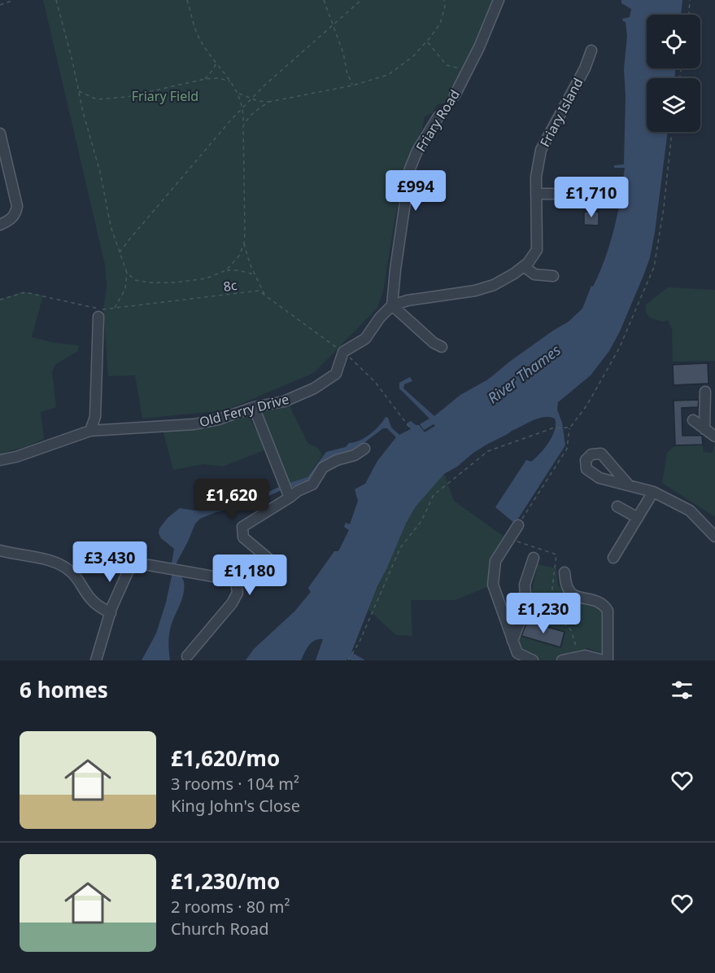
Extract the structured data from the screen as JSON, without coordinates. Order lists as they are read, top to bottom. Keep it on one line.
{"streets":{"street":["Friary Island","Friary Road","Old Ferry Drive"],"path":["8c"]},"crossings":[["Friary Island","Friary Road"]],"water":["River Thames"],"parks":["Friary Field"],"page":{"price":["£994","£1,710","£1,620","£3,430","£1,180","£1,230"],"heading":"6 homes","list":[{"name":"£1,620/mo","note":"3 rooms · 104 m² · King John's Close"},{"name":"£1,230/mo","note":"2 rooms · 80 m² · Church Road"}]}}
